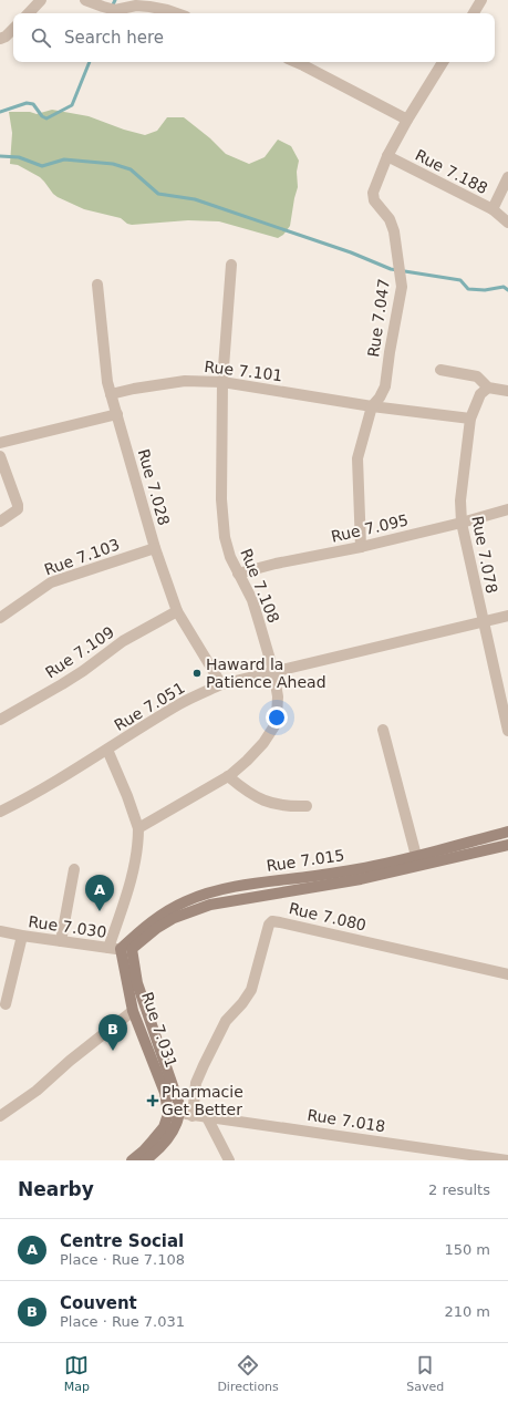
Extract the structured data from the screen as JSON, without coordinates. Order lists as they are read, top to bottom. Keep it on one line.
{"streets":{"main road":["Rue 7.015","Rue 7.031"],"street":["Rue 7.188","Rue 7.047","Rue 7.101","Rue 7.028","Rue 7.095","Rue 7.078","Rue 7.103","Rue 7.108","Rue 7.109","Rue 7.051","Rue 7.080","Rue 7.030","Rue 7.018"]},"crossings":[["Rue 7.188","Rue 7.047"],["Rue 7.047","Rue 7.101"],["Rue 7.047","Rue 7.095"],["Rue 7.101","Rue 7.028"],["Rue 7.101","Rue 7.078"],["Rue 7.101","Rue 7.108"],["Rue 7.028","Rue 7.103"],["Rue 7.028","Rue 7.109"],["Rue 7.028","Rue 7.051"],["Rue 7.095","Rue 7.078"],["Rue 7.095","Rue 7.108"],["Rue 7.078","Rue 7.051"],["Rue 7.108","Rue 7.051"],["Rue 7.015","Rue 7.030"],["Rue 7.015","Rue 7.031"],["Rue 7.080","Rue 7.018"],["Rue 7.030","Rue 7.031"],["Rue 7.031","Rue 7.018"]],"places":{"other":["Haward la Patience Ahead"],"health":["Pharmacie Get Better"]},"page":{"search":"Search here","pins":["A","B"],"heading":["Nearby","2 results"],"list":[{"mark":"A","name":"Centre Social","note":"Place · Rue 7.108","value":"150 m"},{"mark":"B","name":"Couvent","note":"Place · Rue 7.031","value":"210 m"}],"nav":["Map","Directions","Saved"]}}
